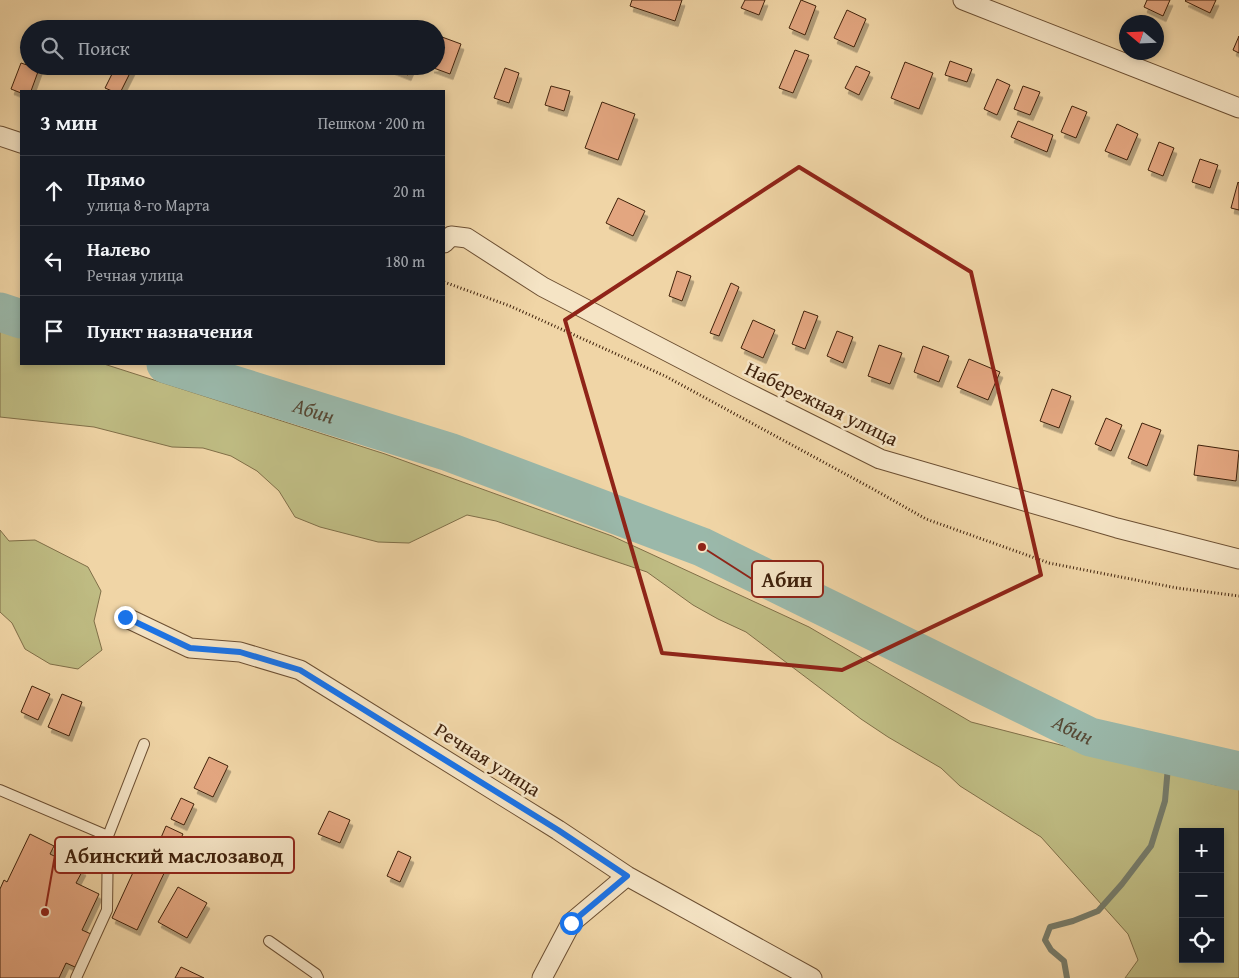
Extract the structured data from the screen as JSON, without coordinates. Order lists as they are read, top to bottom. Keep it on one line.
{"streets":{"street":["Набережная улица","Речная улица"]},"water":["Абин"],"places":["Абин","Абинский маслозавод"],"north":"left","page":{"search":"Поиск","heading":["3 мин","Пешком · 200 m"],"list":[["Прямо","улица 8-го Марта","20 m"],["Налево","Речная улица","180 m"],"Пункт назначения"],"map_buttons":["+","−"]}}
